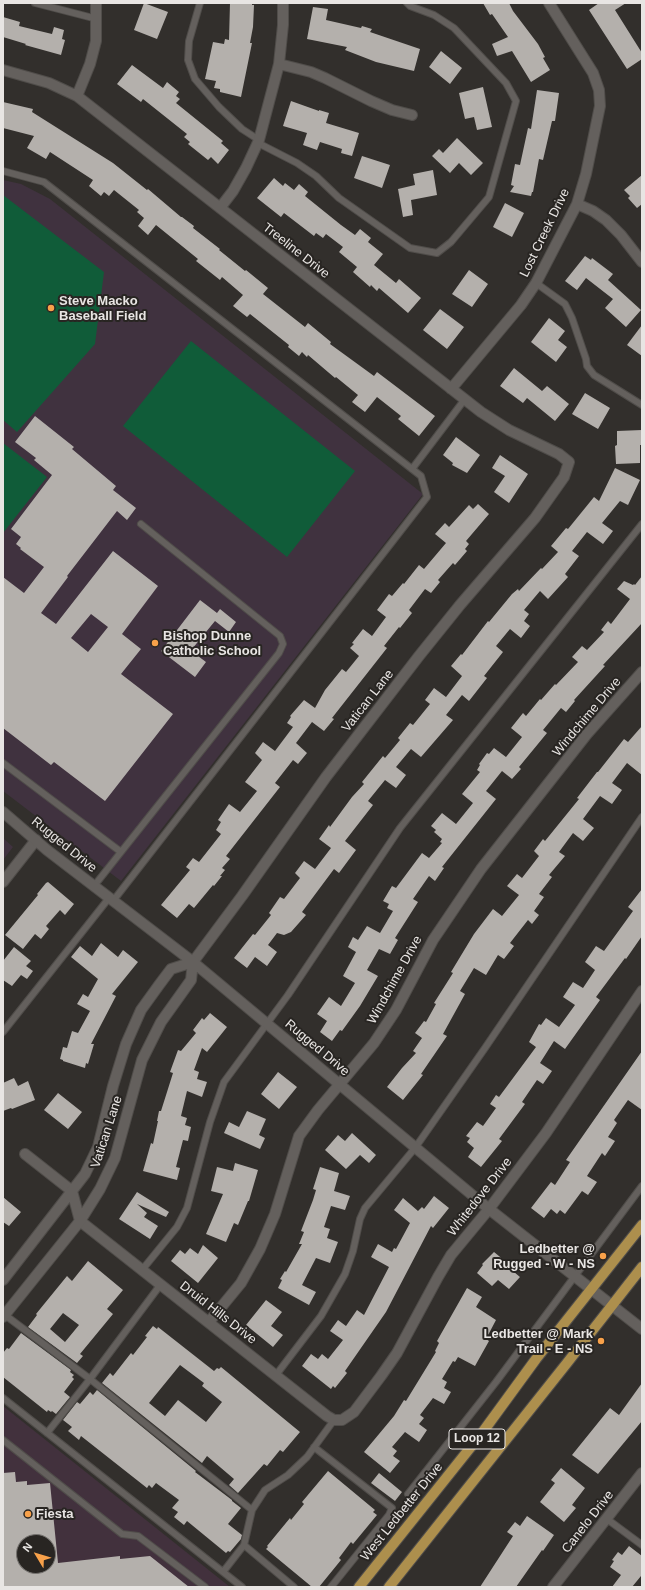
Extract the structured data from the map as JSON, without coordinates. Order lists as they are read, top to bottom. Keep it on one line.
{"streets":{"main road":["Loop 12","West Ledbetter Drive"],"street":["Lost Creek Drive","Treeline Drive","Vatican Lane","Windchime Drive","Rugged Drive","Whitedove Drive","Druid Hills Drive","Canelo Drive"]},"crossings":[["Lost Creek Drive","Treeline Drive"],["Treeline Drive","Vatican Lane"],["Vatican Lane","Rugged Drive"],["Vatican Lane","Druid Hills Drive"],["Windchime Drive","Rugged Drive"],["Windchime Drive","Druid Hills Drive"],["Rugged Drive","Whitedove Drive"],["Rugged Drive","Loop 12"],["Rugged Drive","West Ledbetter Drive"],["Whitedove Drive","Druid Hills Drive"]],"places":["Steve Macko Baseball Field","Bishop Dunne Catholic School","Ledbetter @ Rugged - W - NS","Ledbetter @ Mark Trail - E - NS","Fiesta"],"north":"top left"}
